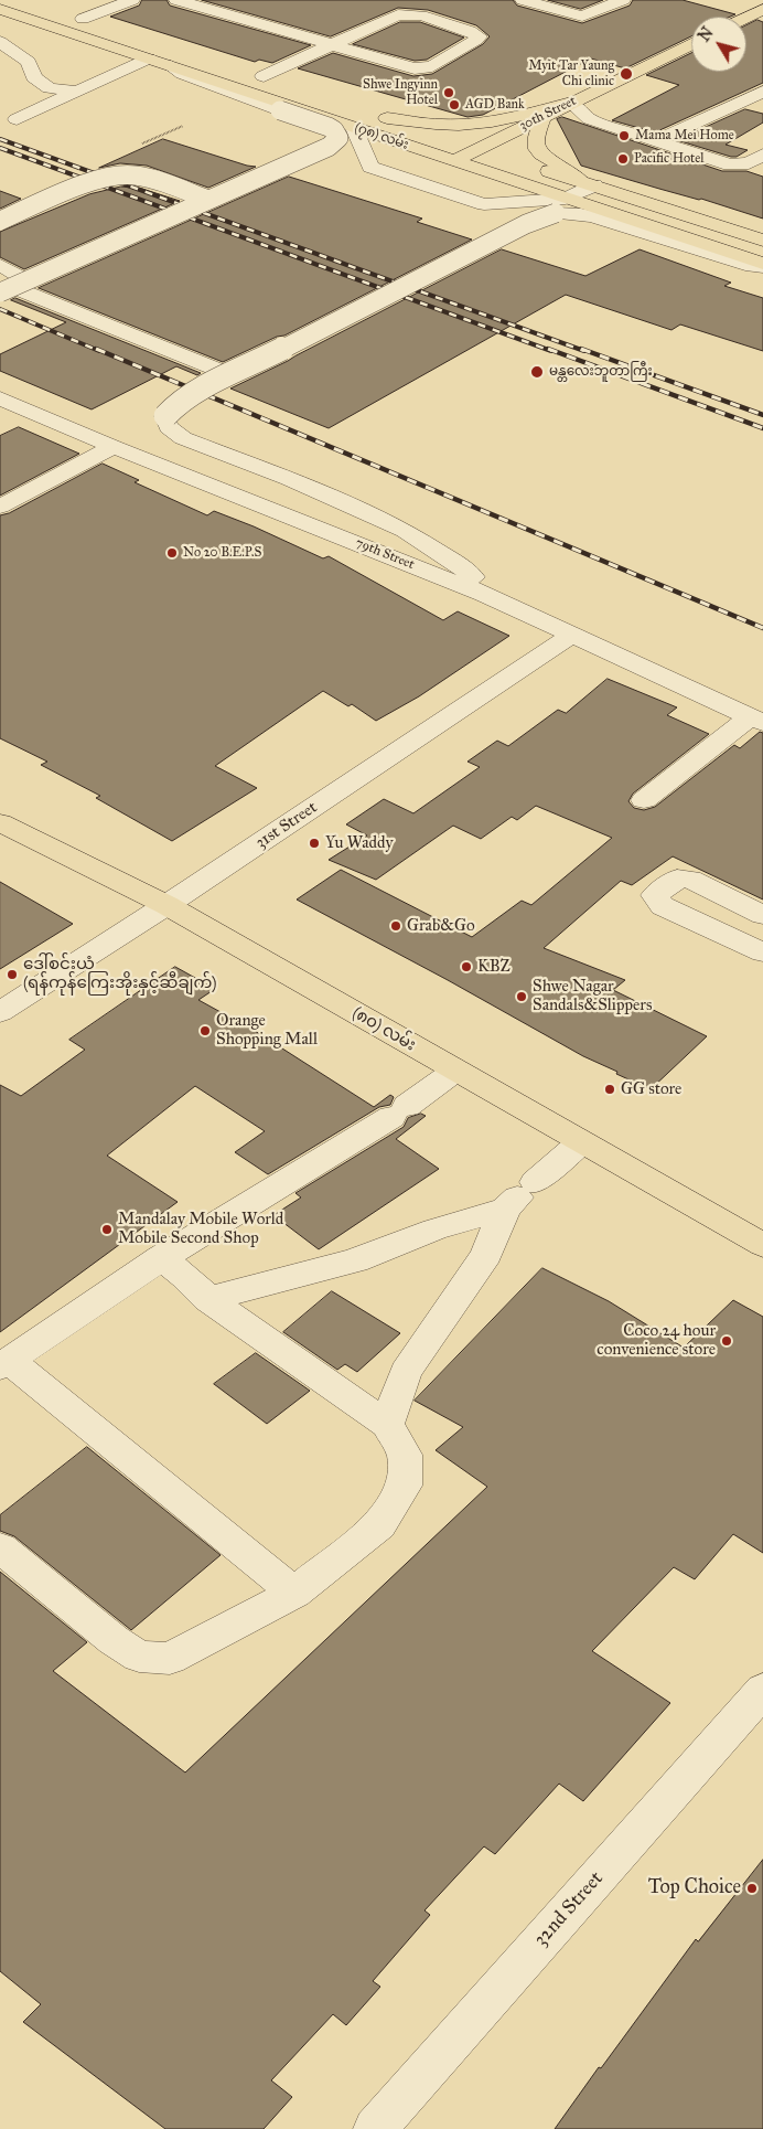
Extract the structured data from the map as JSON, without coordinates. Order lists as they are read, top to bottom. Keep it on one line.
{"streets":{"main road":["30th Street","(၇၈) လမ်း","(၈၀) လမ်း"],"street":["79th Street","31st Street","32nd Street"]},"crossings":[["30th Street","(၇၈) လမ်း"],["79th Street","31st Street"],["31st Street","(၈၀) လမ်း"]],"places":["Myit Tar Yaung Chi clinic","Shwe Ingyinn Hotel","AGD Bank","Mama Mei Home","Pacific Hotel","မန္တလေးဘူတာကြီး","No 20 B.E.P.S","Yu Waddy","Grab&Go","KBZ","ဒေါ်စင်းယုံ (ရန်ကုန်ကြေးအိုးနှင့်ဆီချက်)","Shwe Nagar Sandals&Slippers","Orange Shopping Mall","GG store","Mandalay Mobile World Mobile Second Shop","Coco 24 hour convenience store","Top Choice"],"north":"top left"}
